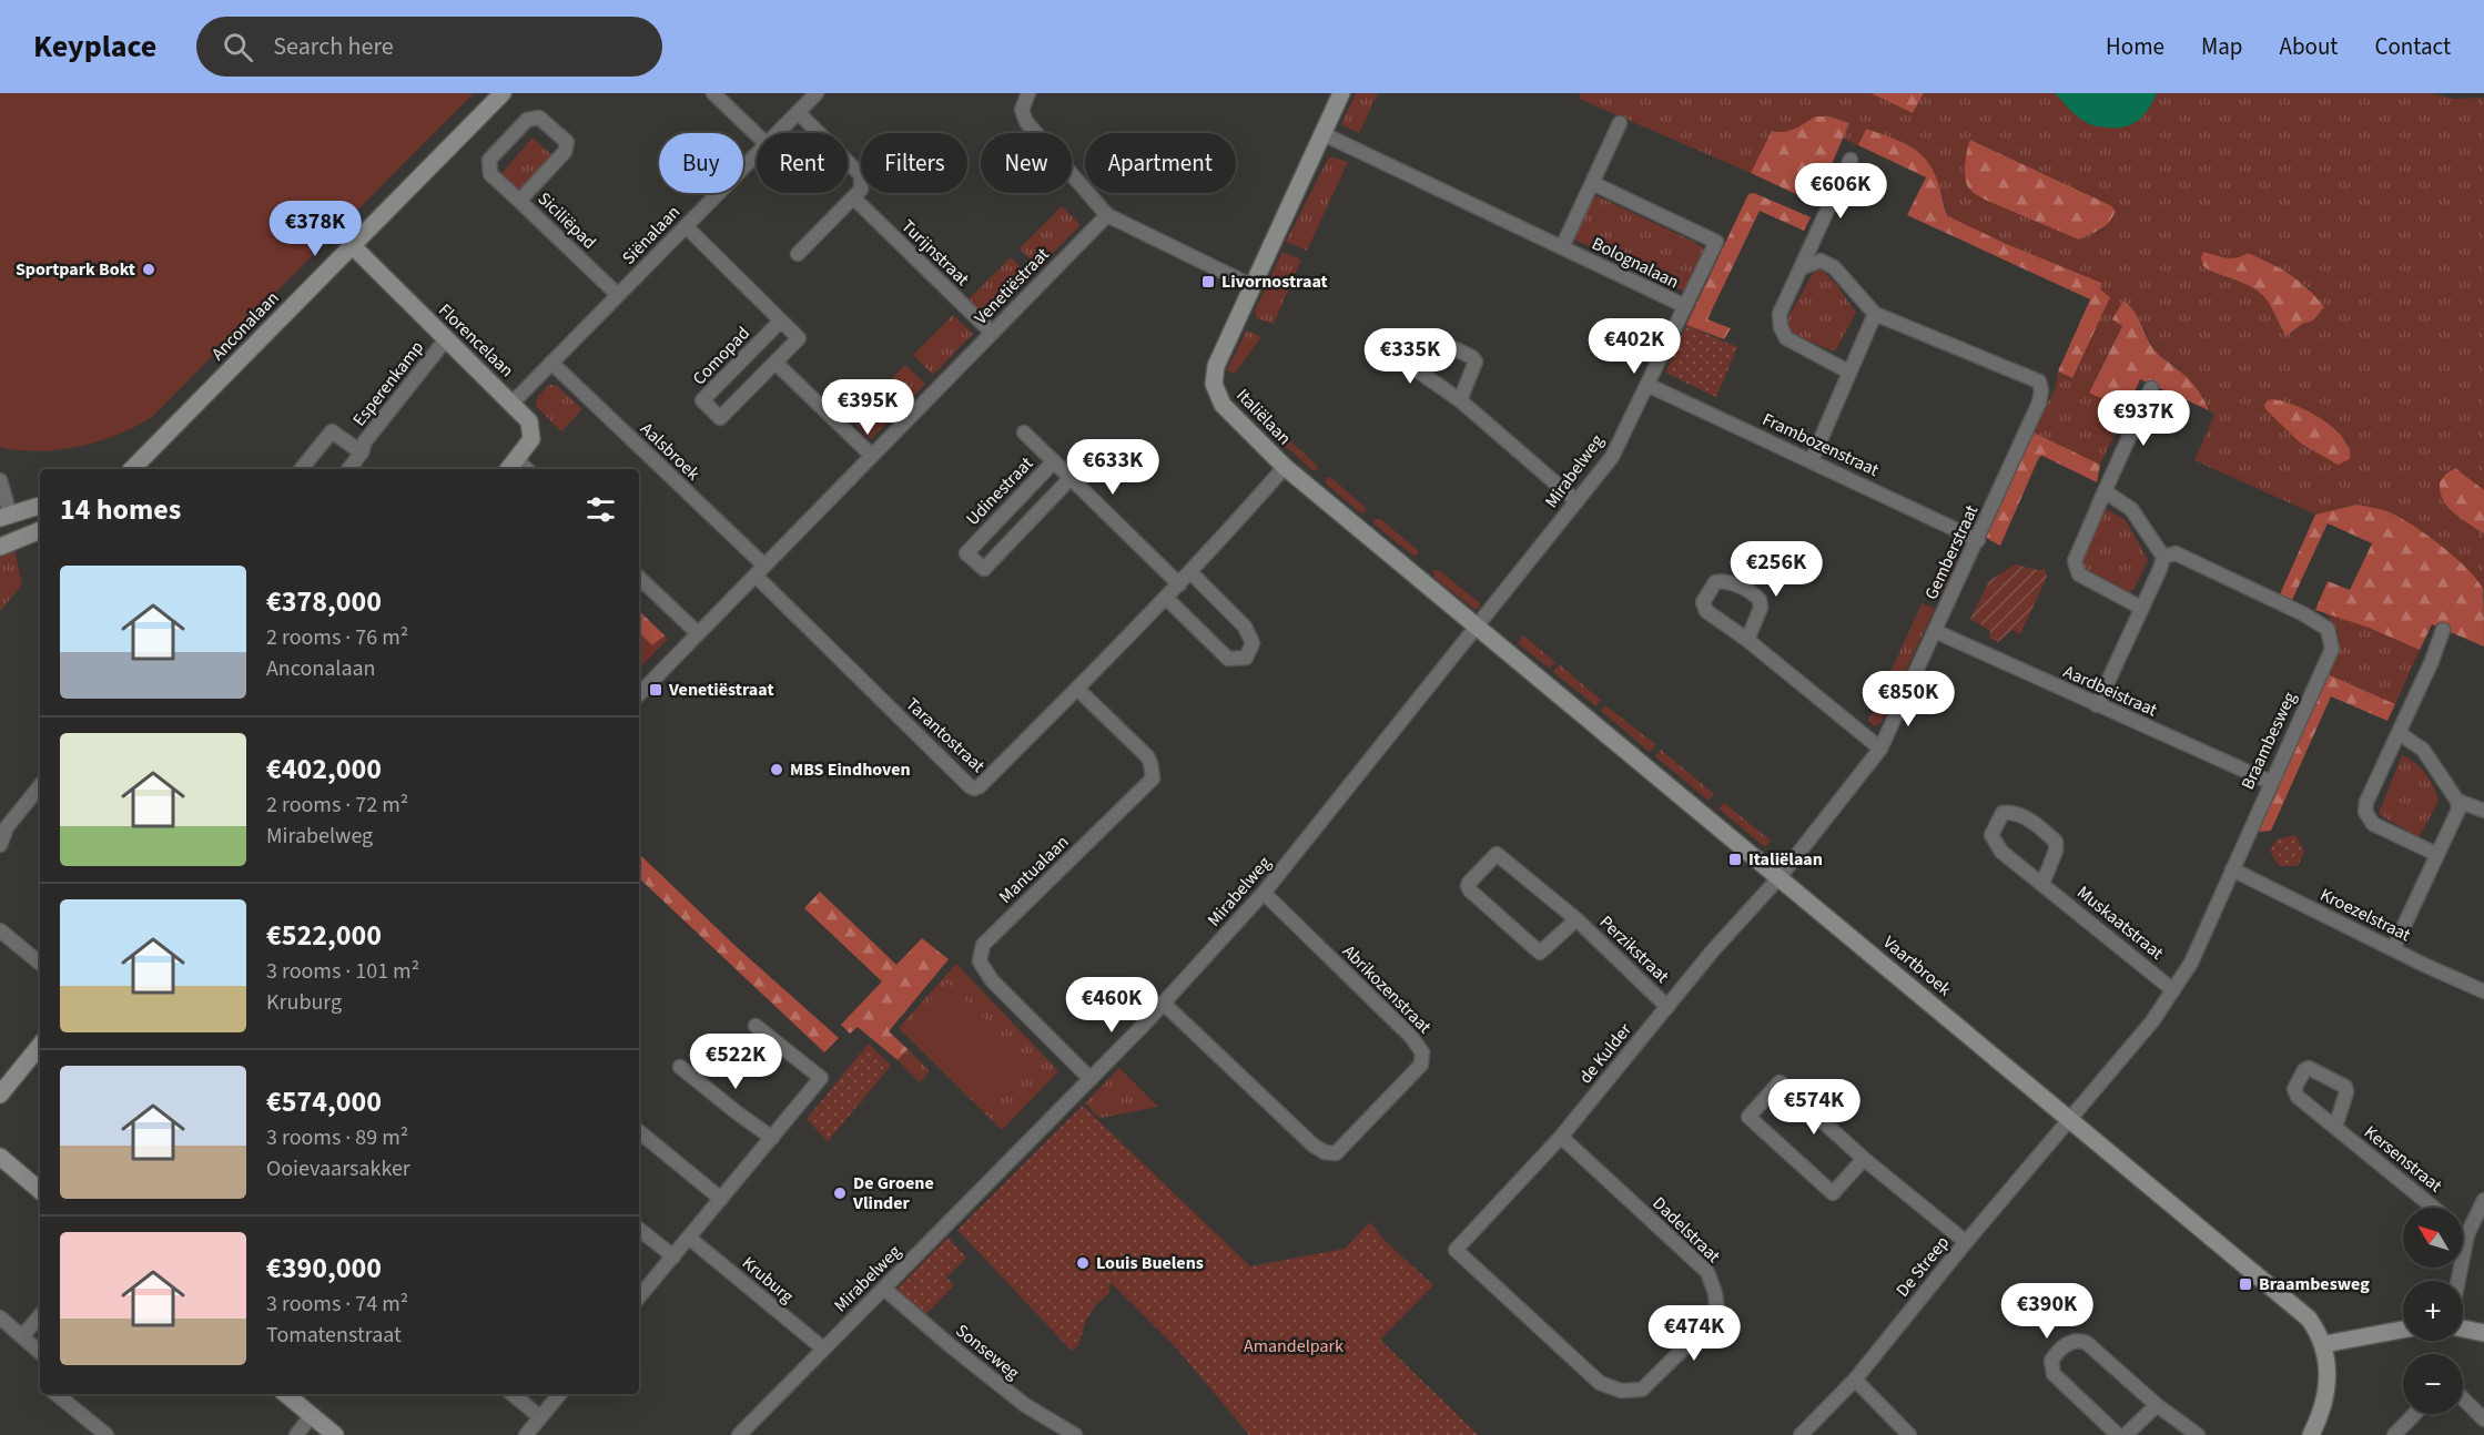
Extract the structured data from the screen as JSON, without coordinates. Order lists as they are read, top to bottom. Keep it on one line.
{"streets":{"street":["Siciliëpad","Siënalaan","Turijnstraat","Bolognalaan","Venetiëstraat","Anconalaan","Florencelaan","Comopad","Esperenkamp","Italiëlaan","Frambozenstraat","Aalsbroek","Mirabelweg","Udinestraat","Gemberstraat","Aardbeistraat","Tarantostraat","Braambesweg","Mantualaan","Kroezelstraat","Muskaatstraat","Perzikstraat","Vaartbroek","Abrikozenstraat","de Kulder","Kersenstraat","Dadelstraat","De Streep","Kruburg","Sonseweg"]},"crossings":[["Siciliëpad","Siënalaan"],["Siënalaan","Florencelaan"],["Siënalaan","Comopad"],["Siënalaan","Aalsbroek"],["Turijnstraat","Venetiëstraat"],["Bolognalaan","Italiëlaan"],["Bolognalaan","Mirabelweg"],["Venetiëstraat","Aalsbroek"],["Venetiëstraat","Tarantostraat"],["Anconalaan","Florencelaan"],["Florencelaan","Esperenkamp"],["Italiëlaan","Mirabelweg"],["Italiëlaan","Tarantostraat"],["Italiëlaan","Vaartbroek"],["Frambozenstraat","Mirabelweg"],["Frambozenstraat","Gemberstraat"],["Aalsbroek","Tarantostraat"],["Mirabelweg","Mantualaan"],["Mirabelweg","Vaartbroek"],["Mirabelweg","Abrikozenstraat"],["Mirabelweg","Kruburg"],["Mirabelweg","Sonseweg"],["Udinestraat","Tarantostraat"],["Gemberstraat","Aardbeistraat"],["Gemberstraat","Vaartbroek"],["Gemberstraat","de Kulder"],["Aardbeistraat","Braambesweg"],["Tarantostraat","Mantualaan"],["Braambesweg","Kroezelstraat"],["Braambesweg","Muskaatstraat"],["Braambesweg","Vaartbroek"],["Braambesweg","De Streep"],["Perzikstraat","de Kulder"],["Vaartbroek","de Kulder"],["Vaartbroek","De Streep"],["de Kulder","Dadelstraat"]],"parks":["Amandelpark"],"places":{"other":["Sportpark Bokt","MBS Eindhoven","De Groene Vlinder","Louis Buelens"],"transit":["Livornostraat","Venetiëstraat","Italiëlaan","Braambesweg"]},"north":"top left","page":{"header":"Keyplace","search":"Search here","nav":["Home","Map","About","Contact"],"chip":["Buy","Rent","Filters","New","Apartment"],"price":["€606K","€378K","€402K","€335K","€395K","€937K","€633K","€256K","€850K","€460K","€522K","€574K","€390K","€474K"],"heading":"14 homes","list":[{"name":"€378,000","note":"2 rooms · 76 m² · Anconalaan"},{"name":"€402,000","note":"2 rooms · 72 m² · Mirabelweg"},{"name":"€522,000","note":"3 rooms · 101 m² · Kruburg"},{"name":"€574,000","note":"3 rooms · 89 m² · Ooievaarsakker"},{"name":"€390,000","note":"3 rooms · 74 m² · Tomatenstraat"}],"map_buttons":["+","−"]}}
